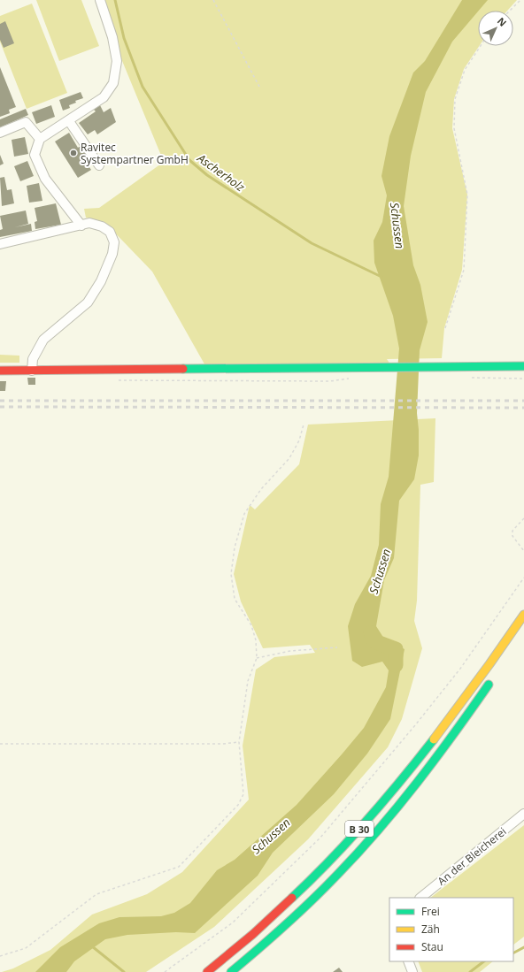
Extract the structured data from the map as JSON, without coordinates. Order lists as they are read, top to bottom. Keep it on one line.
{"streets":{"main road":["B 30"],"street":["An der Bleicherei"]},"water":["Ascherholz","Schussen"],"places":["Ravitec Systempartner GmbH"],"legend":["Frei","Zäh","Stau"],"north":"top right"}
